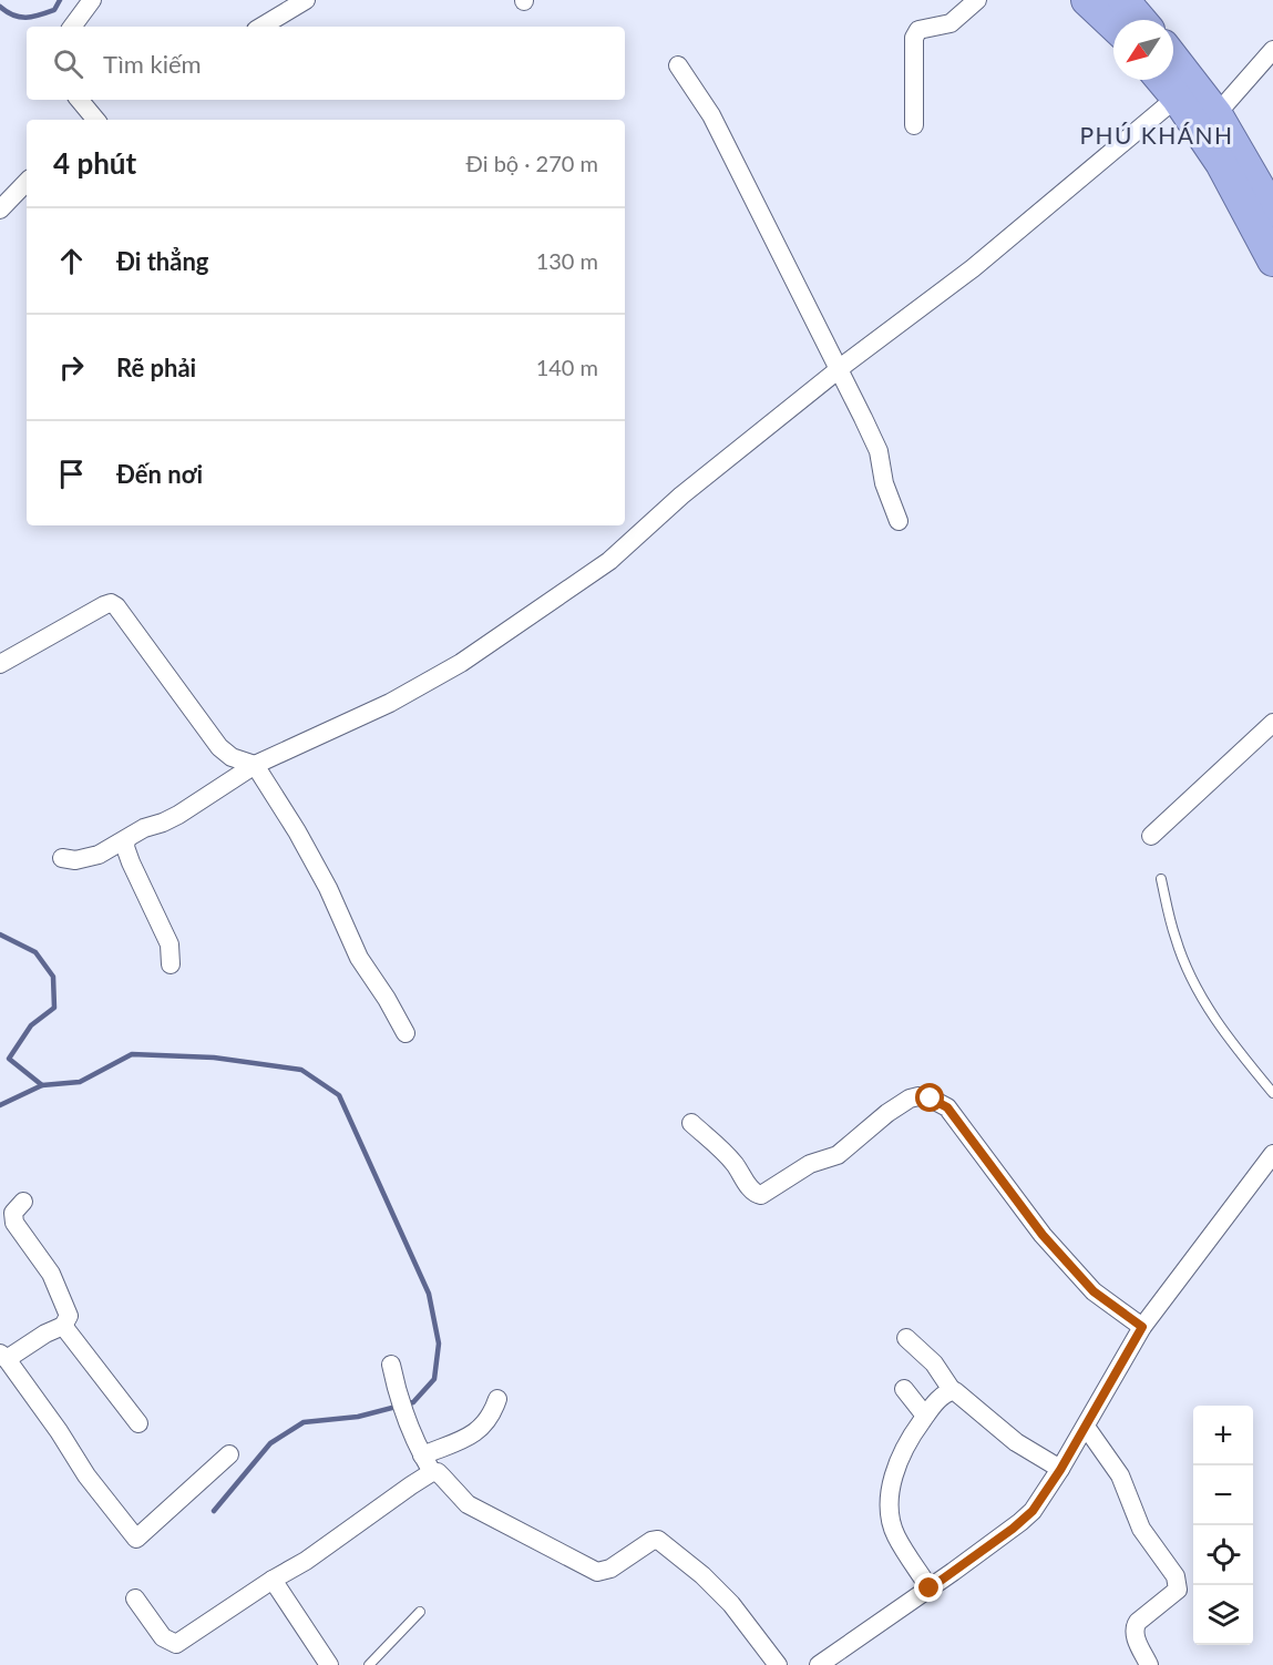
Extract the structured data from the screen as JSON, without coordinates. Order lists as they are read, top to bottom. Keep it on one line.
{"districts":["PHÚ KHÁNH"],"north":"bottom left","page":{"search":"Tìm kiếm","heading":["4 phút","Đi bộ · 270 m"],"list":[["Đi thẳng","130 m"],["Rẽ phải","140 m"],"Đến nơi"],"map_buttons":["+","−"]}}
